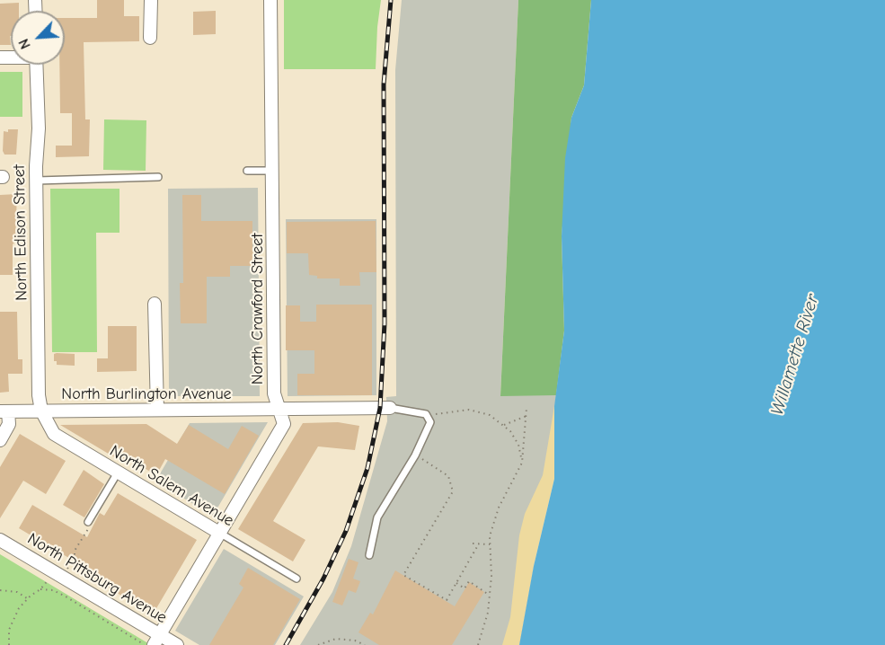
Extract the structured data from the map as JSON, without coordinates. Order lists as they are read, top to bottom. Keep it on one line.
{"streets":{"street":["North Edison Street","North Crawford Street","North Burlington Avenue","North Salem Avenue","North Pittsburg Avenue"]},"crossings":[["North Edison Street","North Burlington Avenue"],["North Edison Street","North Salem Avenue"],["North Crawford Street","North Burlington Avenue"],["North Crawford Street","North Salem Avenue"],["North Crawford Street","North Pittsburg Avenue"],["North Burlington Avenue","North Salem Avenue"]],"water":["Willamette River"],"north":"bottom left"}
